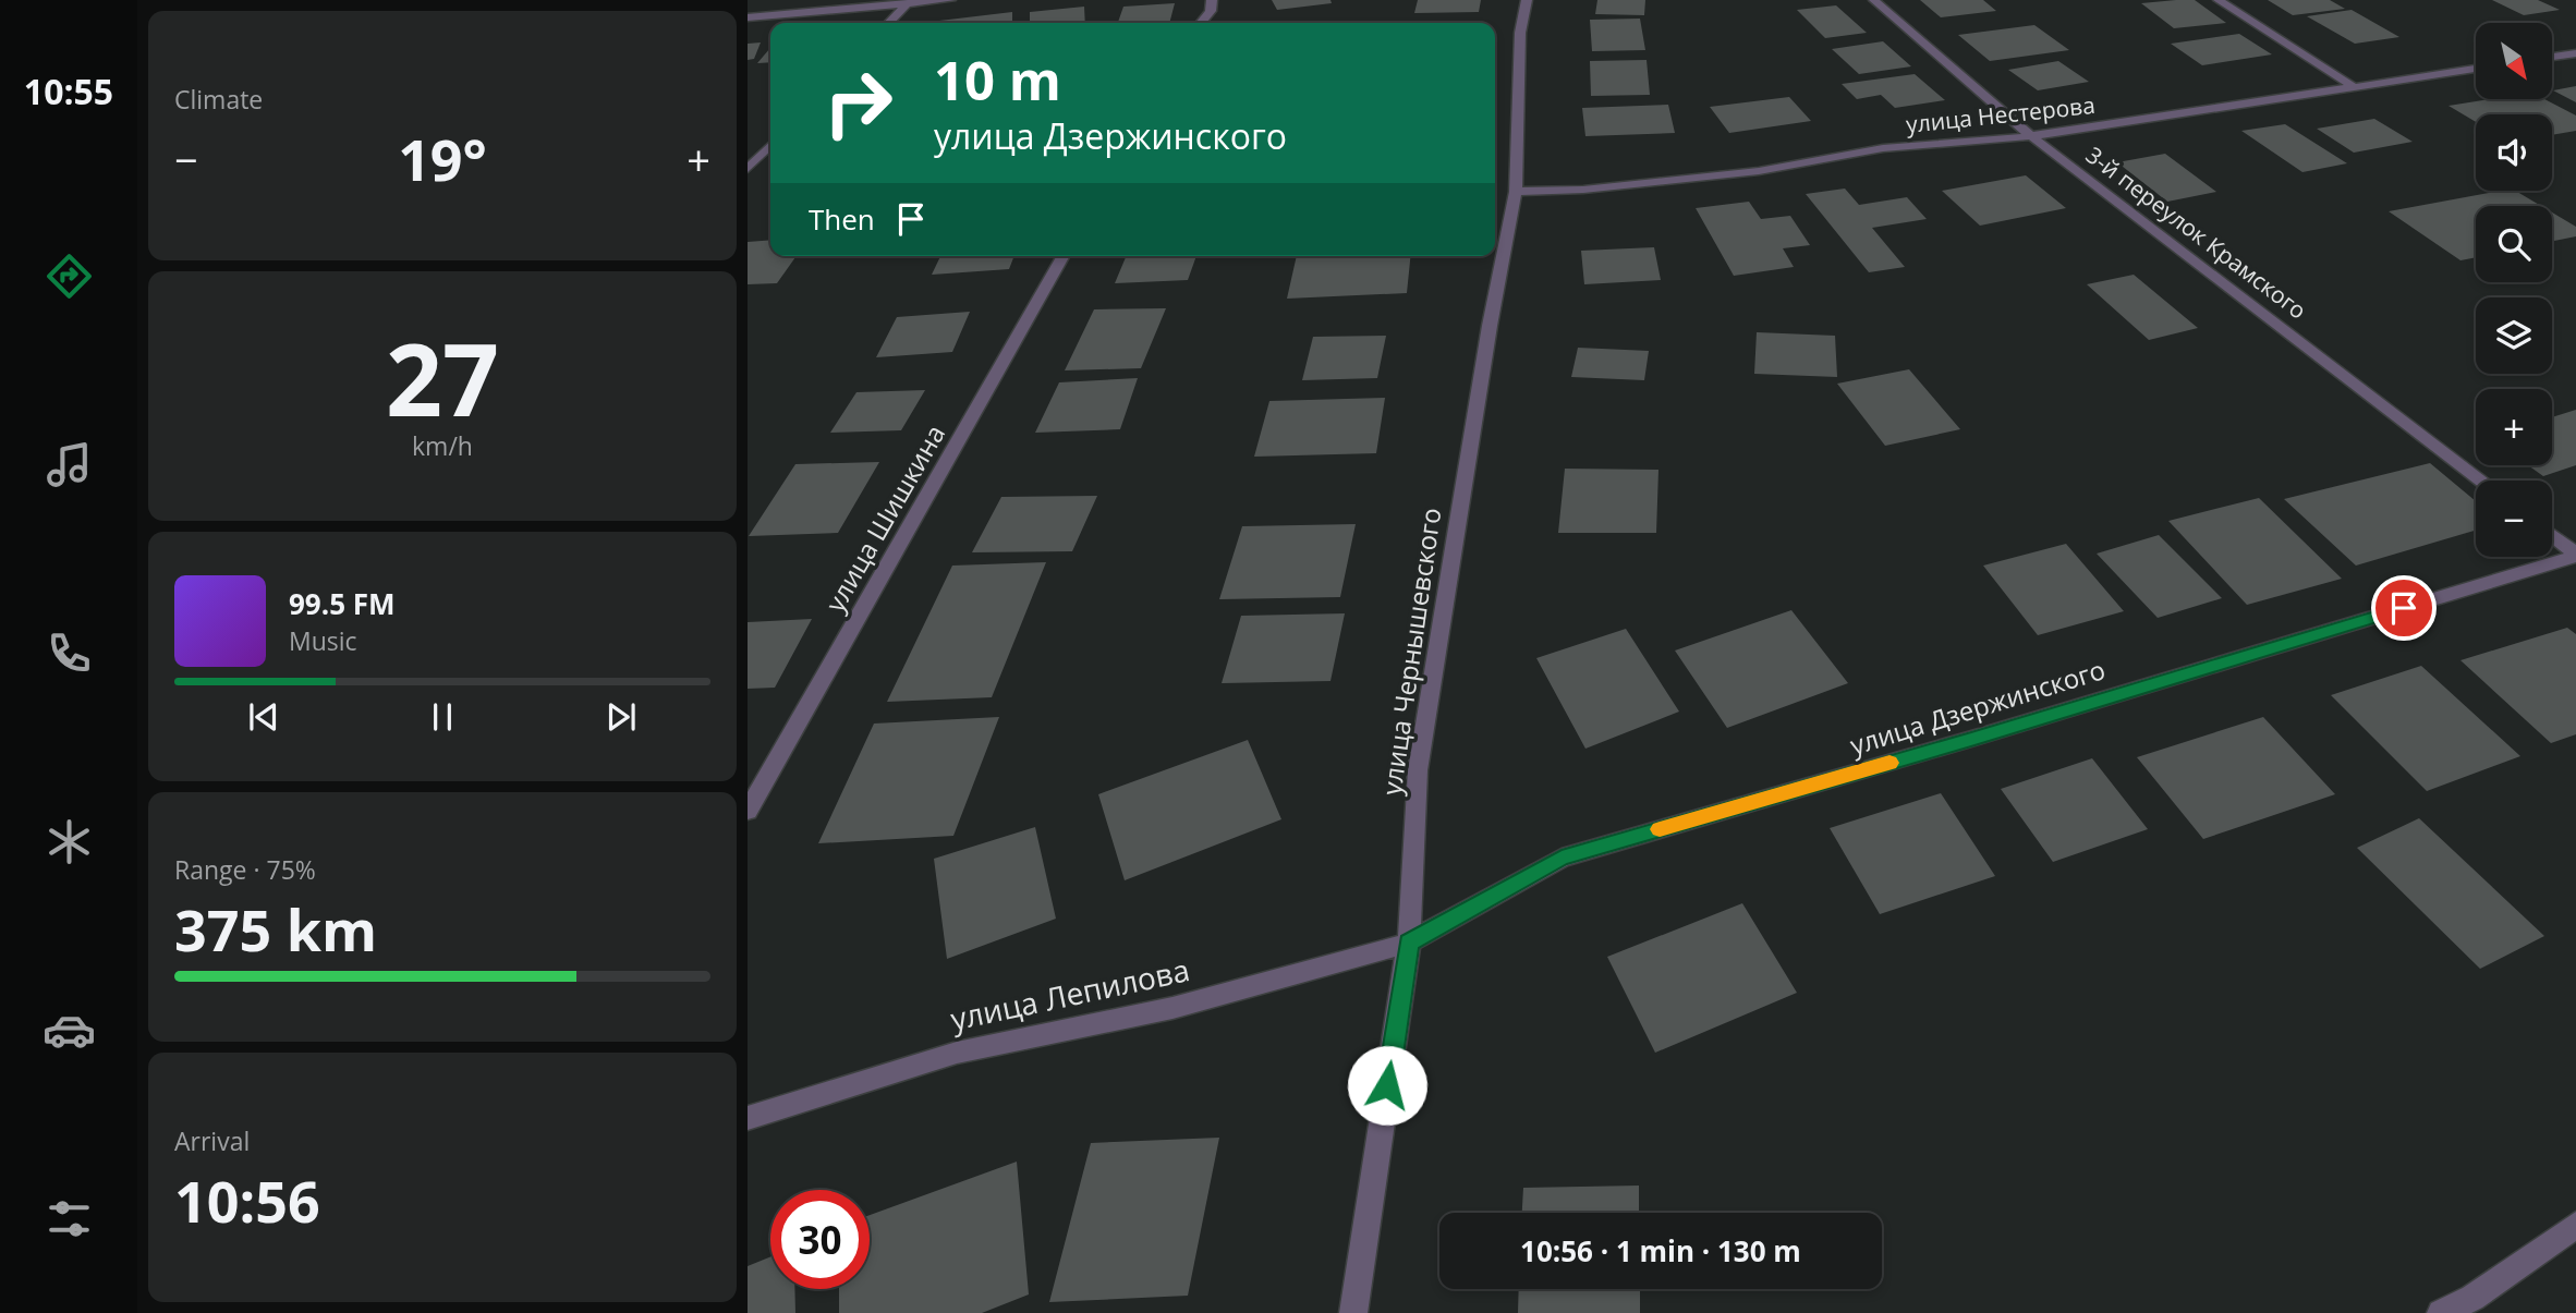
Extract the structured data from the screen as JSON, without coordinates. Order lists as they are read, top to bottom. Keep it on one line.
{"streets":{"street":["улица Нестерова","3-й переулок Крамского","улица Шишкина","улица Чернышевского","улица Дзержинского","улица Лепилова"]},"crossings":[["улица Нестерова","3-й переулок Крамского"],["улица Нестерова","улица Чернышевского"],["улица Чернышевского","улица Дзержинского"],["улица Чернышевского","улица Лепилова"],["улица Дзержинского","улица Лепилова"]],"north":"bottom right","page":{"tabs":"10:55","tile":["Climate",["27","km/h"],["Range · 75%","375 km"],["Arrival","10:56"]],"map_buttons":["+","−"],"turn":["10 m","улица Дзержинского"],"heat":["−","19°","+"],"then":"Then","song":["99.5 FM","Music"],"limit":"30","trip":"10:56 · 1 min · 130 m"}}
